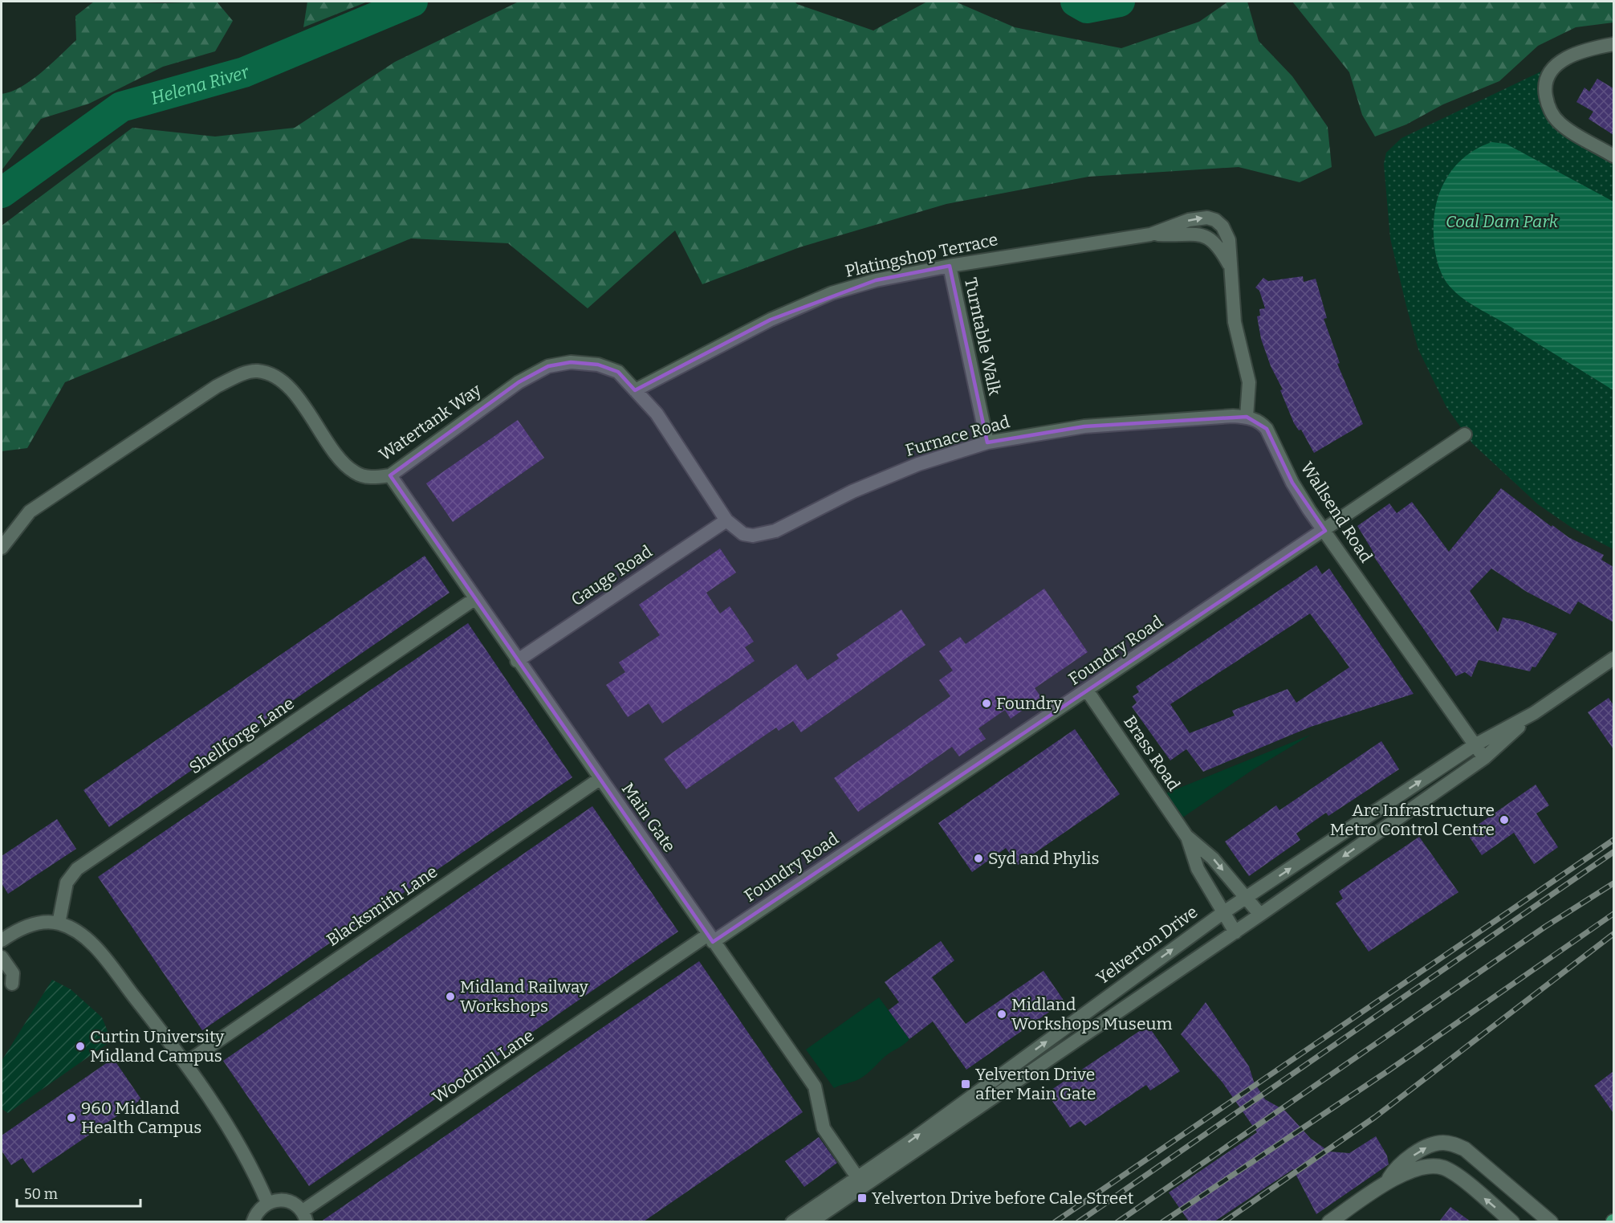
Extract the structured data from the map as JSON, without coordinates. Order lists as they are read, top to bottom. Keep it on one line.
{"streets":{"street":["Platingshop Terrace","Turntable Walk","Watertank Way","Furnace Road","Wallsend Road","Gauge Road","Foundry Road","Shellforge Lane","Brass Road","Main Gate","Blacksmith Lane","Yelverton Drive","Woodmill Lane"]},"crossings":[["Platingshop Terrace","Turntable Walk"],["Platingshop Terrace","Watertank Way"],["Turntable Walk","Furnace Road"],["Watertank Way","Furnace Road"],["Watertank Way","Gauge Road"],["Watertank Way","Main Gate"],["Furnace Road","Wallsend Road"],["Furnace Road","Gauge Road"],["Wallsend Road","Foundry Road"],["Wallsend Road","Yelverton Drive"],["Gauge Road","Main Gate"],["Foundry Road","Brass Road"],["Foundry Road","Main Gate"],["Foundry Road","Woodmill Lane"],["Shellforge Lane","Main Gate"],["Brass Road","Yelverton Drive"],["Main Gate","Blacksmith Lane"],["Main Gate","Yelverton Drive"],["Main Gate","Woodmill Lane"]],"water":["Helena River"],"parks":["Coal Dam Park"],"places":{"other":["Foundry","Arc Infrastructure Metro Control Centre","Syd and Phylis","Midland Railway Workshops","Midland Workshops Museum","Curtin University Midland Campus","960 Midland Health Campus"],"transit":["Yelverton Drive after Main Gate","Yelverton Drive before Cale Street"]},"scale_bar":"50 m"}
